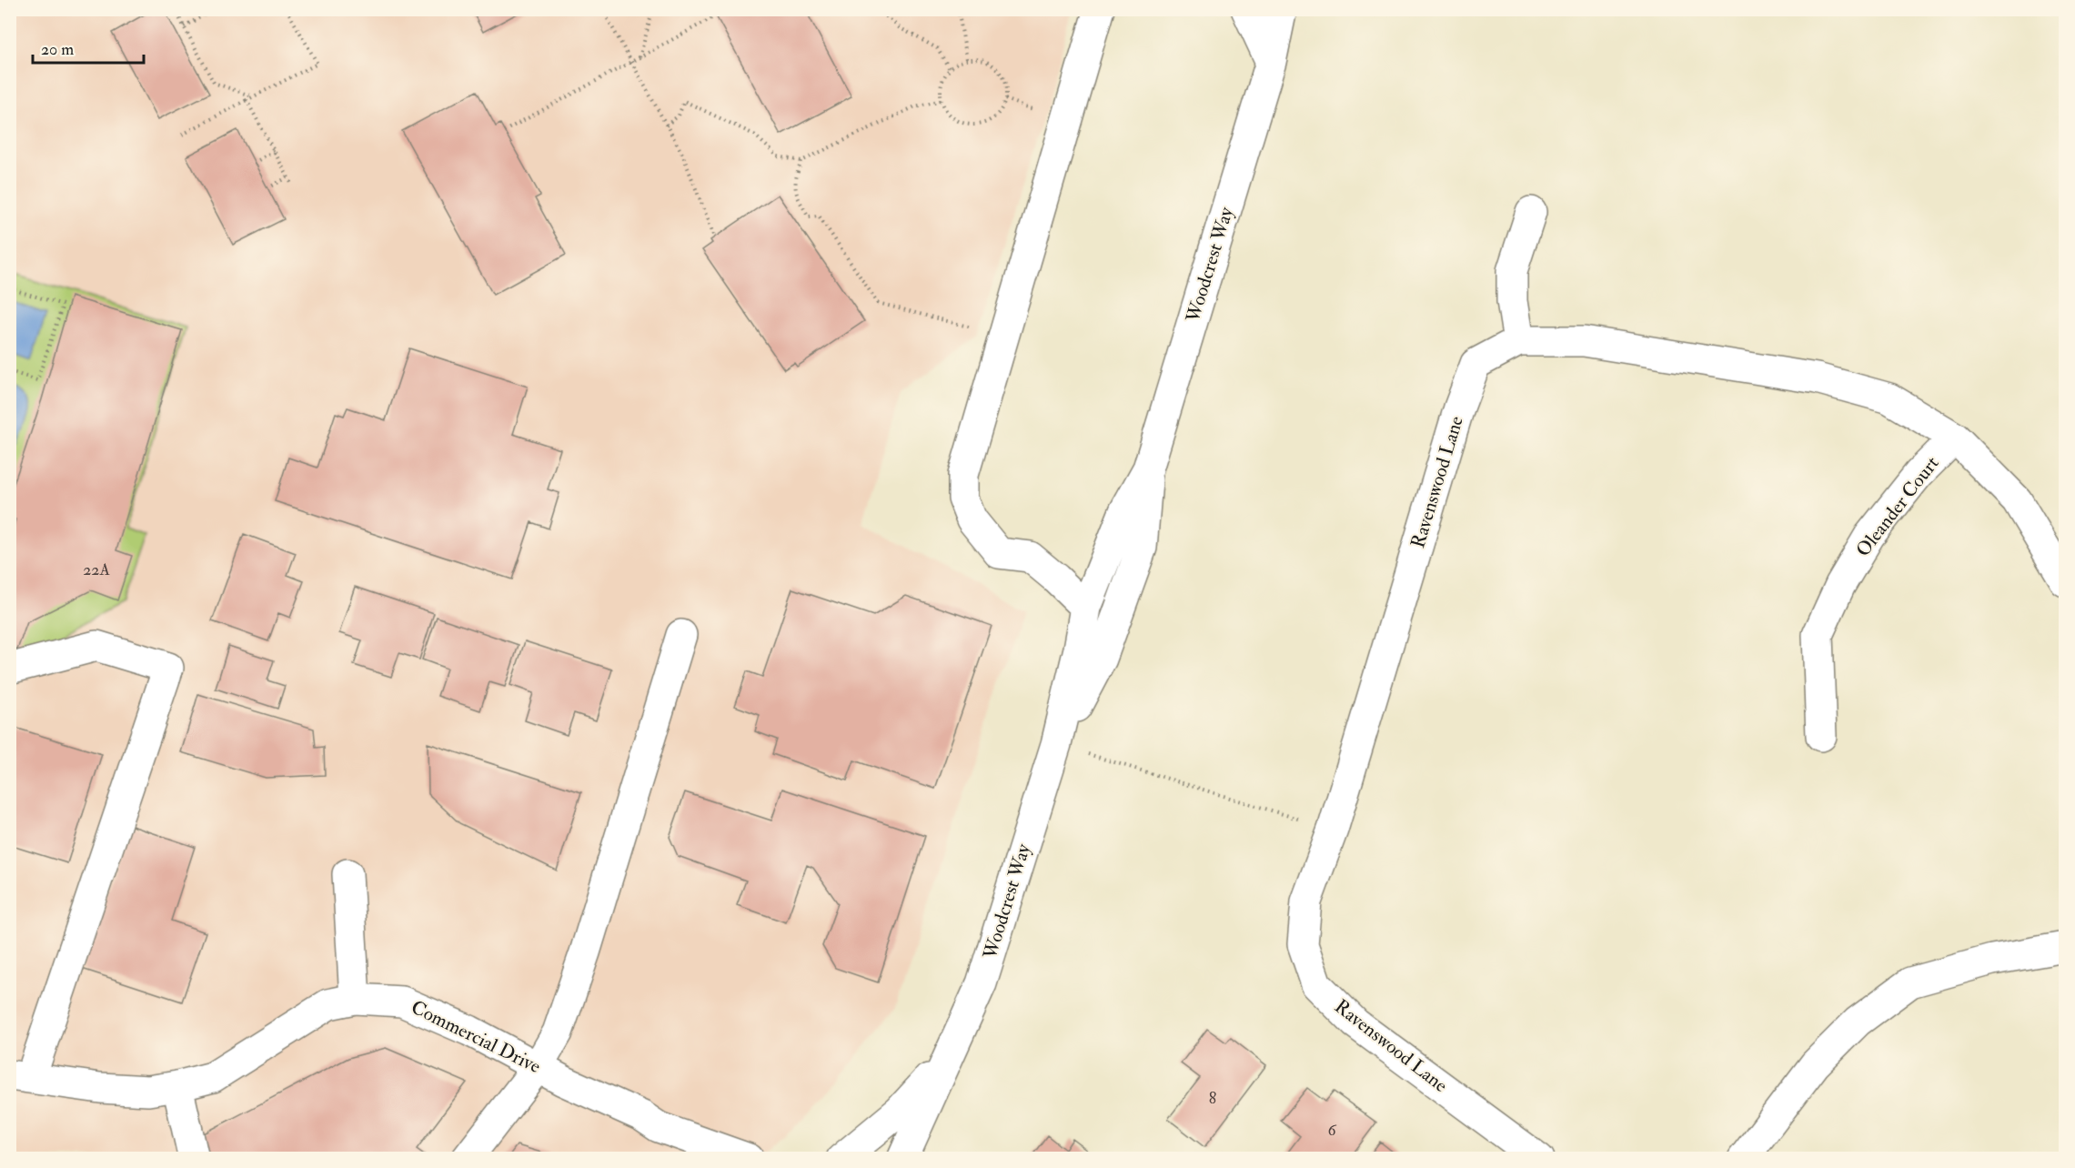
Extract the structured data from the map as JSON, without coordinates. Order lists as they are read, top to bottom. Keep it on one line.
{"streets":{"street":["Woodcrest Way","Ravenswood Lane","Oleander Court","Commercial Drive"]},"crossings":[["Ravenswood Lane","Oleander Court"]],"house_numbers":["22A","8","6"],"scale_bar":"20 m"}
